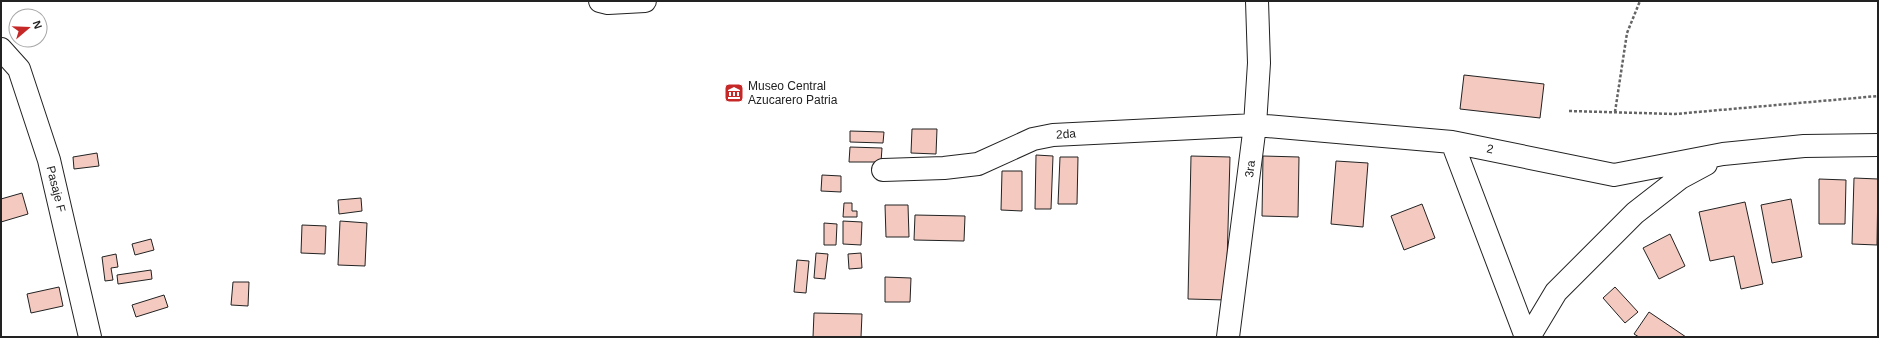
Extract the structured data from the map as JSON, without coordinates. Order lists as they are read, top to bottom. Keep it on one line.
{"streets":{"street":["2da","2","3ra","Pasaje F"]},"crossings":[["2da","2"],["2da","3ra"],["2","3ra"]],"places":{"museum":["Museo Central Azucarero Patria"]},"north":"right"}
